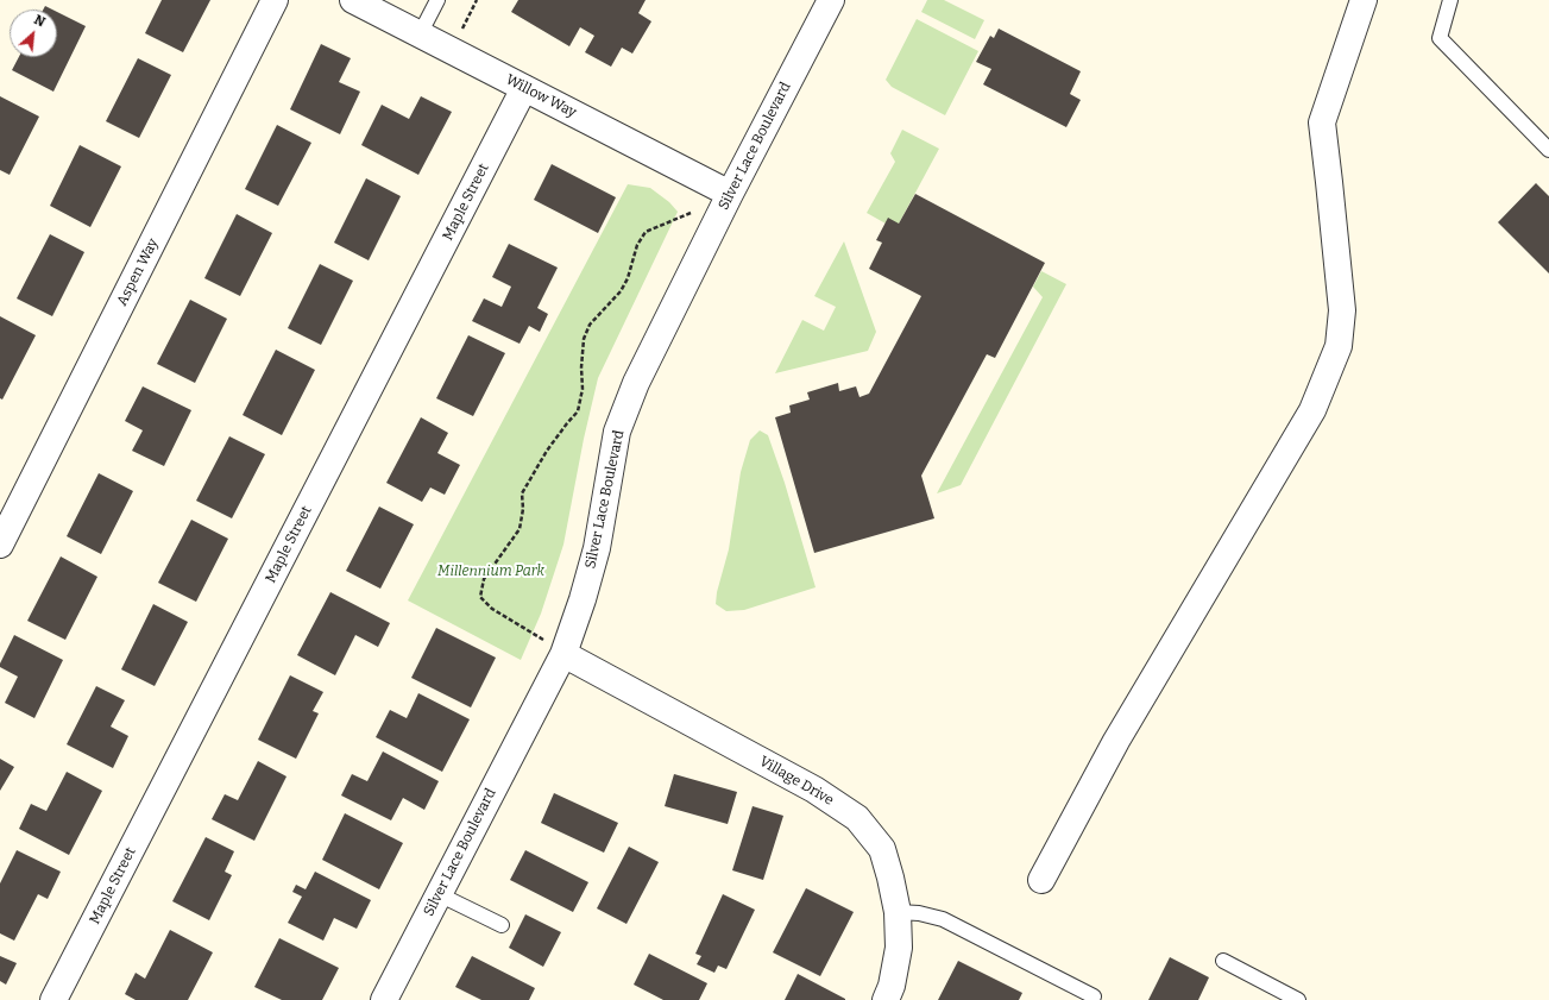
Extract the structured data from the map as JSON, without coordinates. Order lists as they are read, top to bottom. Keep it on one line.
{"streets":{"street":["Willow Way","Silver Lace Boulevard","Maple Street","Aspen Way","Village Drive"]},"crossings":[["Willow Way","Silver Lace Boulevard"],["Willow Way","Maple Street"],["Silver Lace Boulevard","Village Drive"]],"parks":["Millennium Park"],"north":"top right"}
